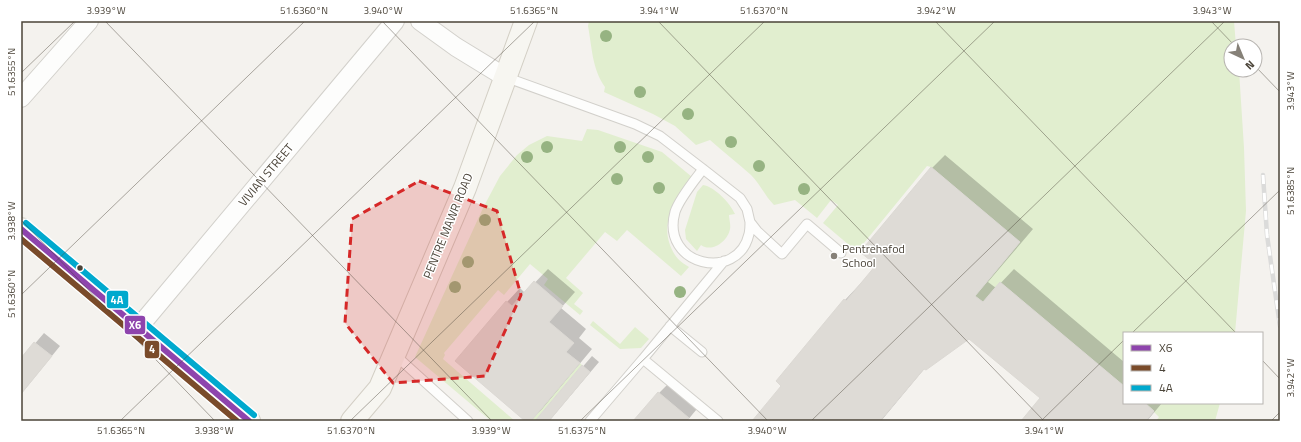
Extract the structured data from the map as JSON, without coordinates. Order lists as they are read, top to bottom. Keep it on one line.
{"streets":{"street":["VIVIAN STREET","PENTRE MAWR ROAD"]},"places":["Pentrehafod School"],"lines":["transit line 4A","transit line X6","transit line 4"],"legend":["X6","4","4A"],"north":"bottom right","coordinates":["3.939°W","51.6360°N","3.940°W","51.6365°N","3.941°W","51.6370°N","3.942°W","3.943°W","51.6355°N","51.6385°N","3.938°W","51.6375°N"]}
